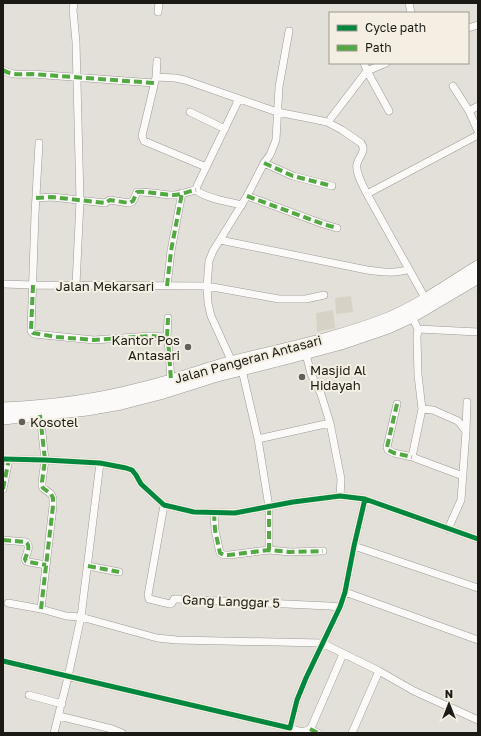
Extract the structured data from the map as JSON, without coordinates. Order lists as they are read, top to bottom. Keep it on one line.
{"streets":{"main road":["Jalan Pangeran Antasari"],"street":["Jalan Mekarsari","Gang Langgar 5"]},"places":["Kantor Pos Antasari","Masjid Al Hidayah","Kosotel"],"legend":["Cycle path","Path"],"north":"top"}
